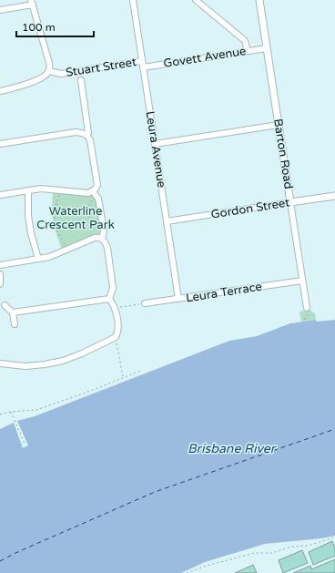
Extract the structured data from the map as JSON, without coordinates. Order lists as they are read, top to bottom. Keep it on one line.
{"streets":{"street":["Govett Avenue","Stuart Street","Leura Avenue","Barton Road","Gordon Street","Leura Terrace"]},"crossings":[["Govett Avenue","Leura Avenue"],["Govett Avenue","Barton Road"],["Stuart Street","Leura Avenue"],["Leura Avenue","Gordon Street"],["Leura Avenue","Leura Terrace"],["Barton Road","Gordon Street"],["Barton Road","Leura Terrace"]],"water":["Brisbane River"],"parks":["Waterline Crescent Park"],"scale_bar":"100 m"}
